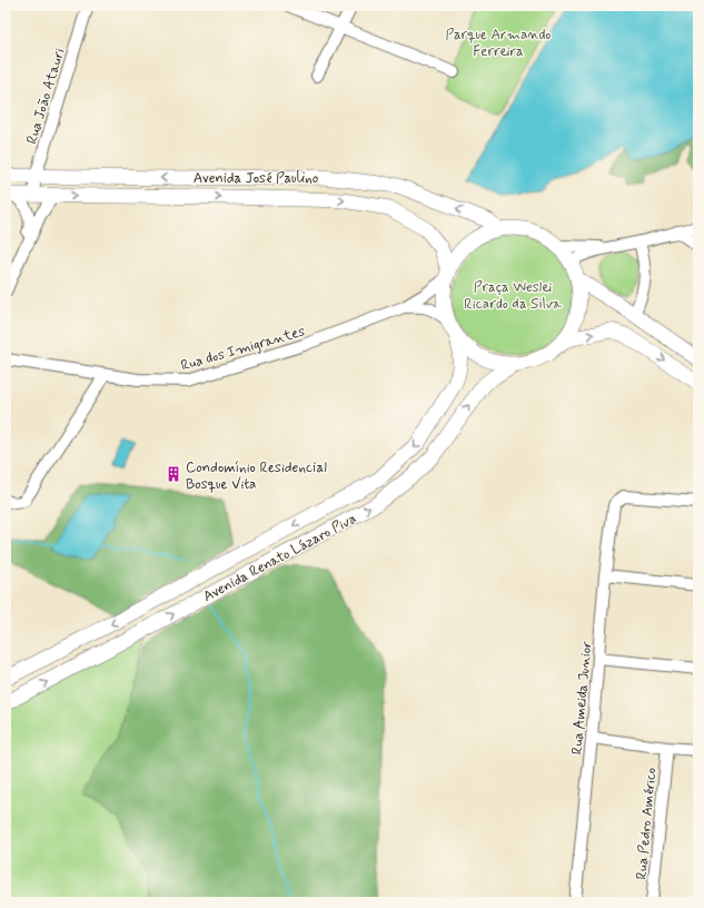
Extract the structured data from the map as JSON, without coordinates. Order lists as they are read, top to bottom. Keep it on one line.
{"streets":{"main road":["Avenida José Paulino","Avenida Renato Lázaro Piva"],"street":["Rua João Atauri","Rua dos Imigrantes","Rua Ameida Junior","Rua Pedro Américo"]},"crossings":[["Rua João Atauri","Avenida José Paulino"],["Avenida José Paulino","Rua dos Imigrantes"],["Avenida José Paulino","Avenida Renato Lázaro Piva"],["Rua dos Imigrantes","Avenida Renato Lázaro Piva"]],"parks":["Parque Armando Ferreira","Praça Weslei Ricardo da Silva"],"places":{"building":["Condomínio Residencial Bosque Vita"]}}
